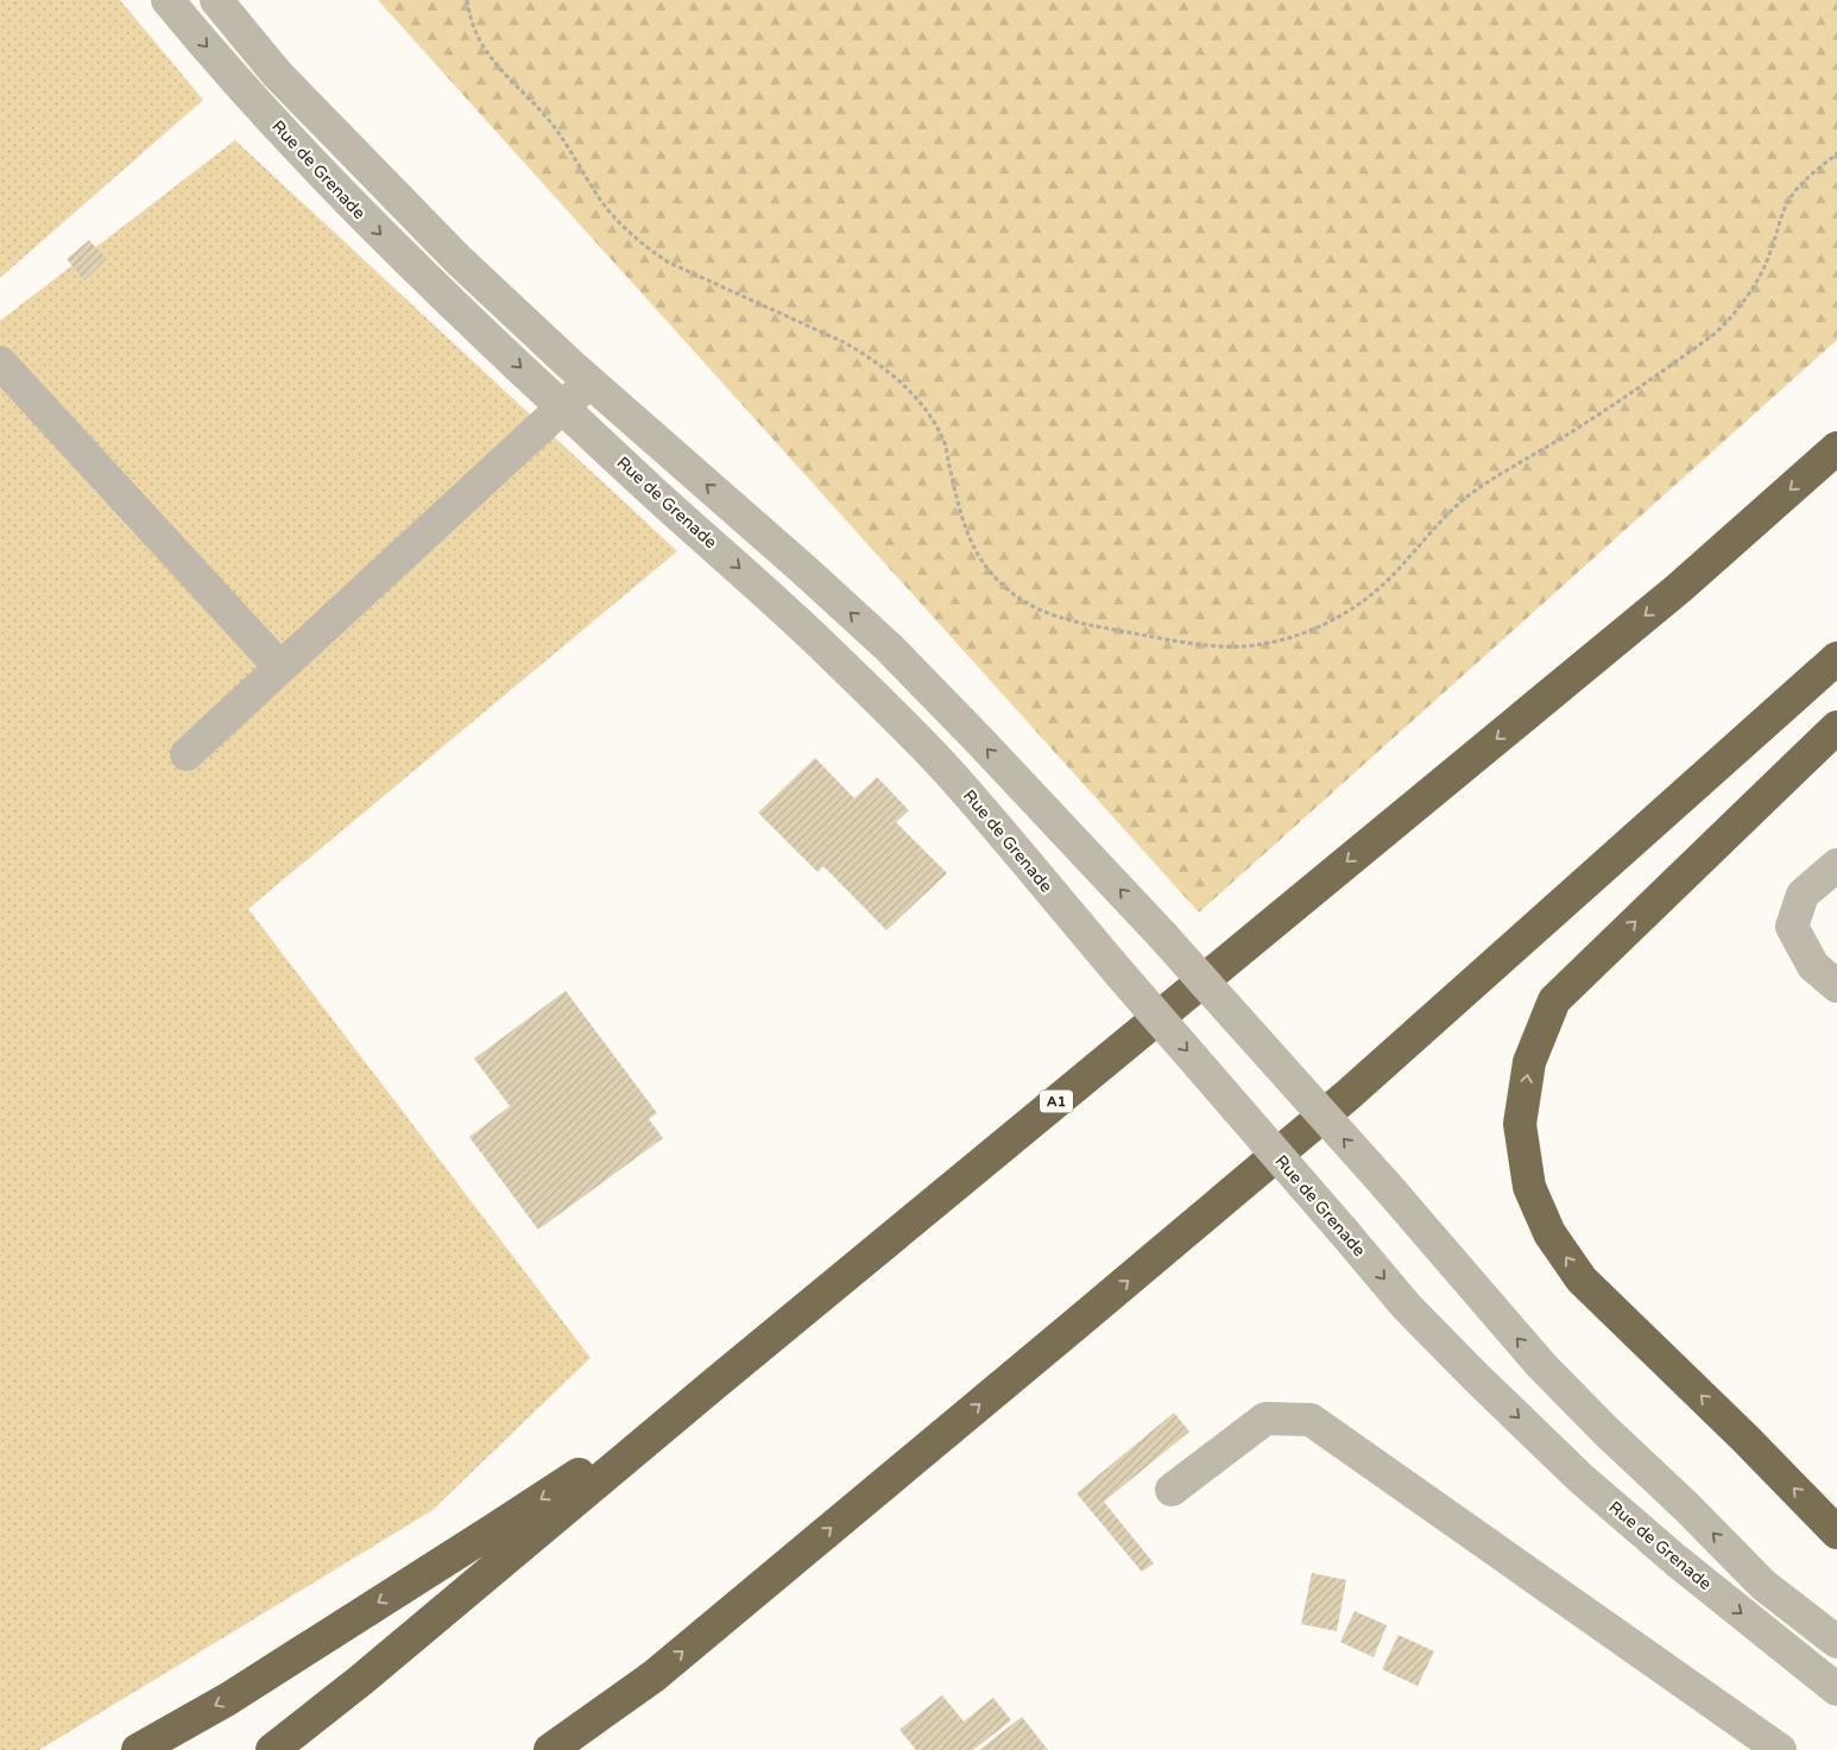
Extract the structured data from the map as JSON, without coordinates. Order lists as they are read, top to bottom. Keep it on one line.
{"streets":{"highway":["A1"],"street":["Rue de Grenade"]}}
